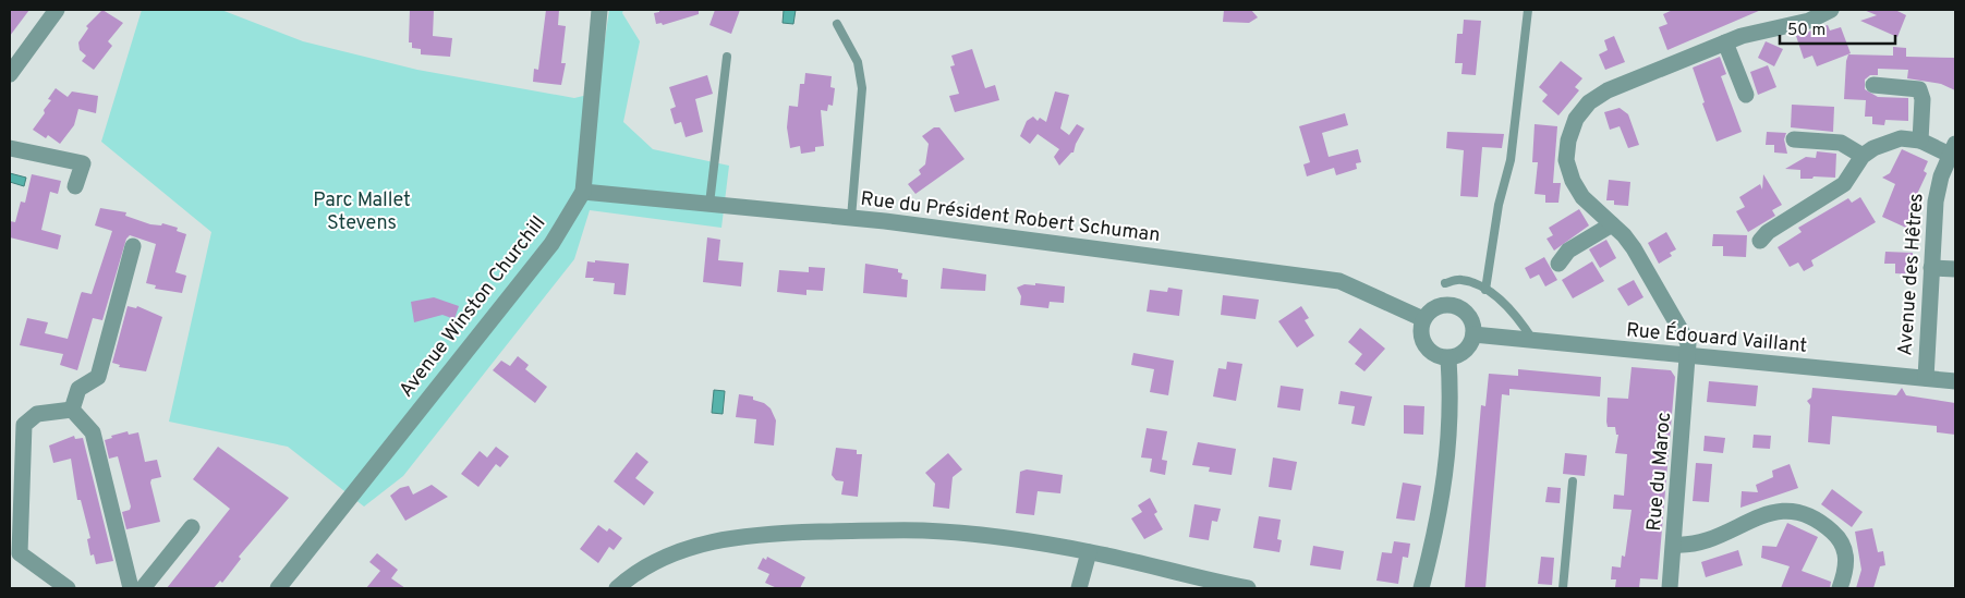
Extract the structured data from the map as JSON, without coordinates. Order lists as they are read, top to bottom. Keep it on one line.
{"streets":{"street":["Rue du Président Robert Schuman","Avenue des Hêtres","Avenue Winston Churchill","Rue Édouard Vaillant","Rue du Maroc"]},"crossings":[["Rue du Président Robert Schuman","Avenue Winston Churchill"],["Rue du Président Robert Schuman","Rue Édouard Vaillant"],["Avenue des Hêtres","Rue Édouard Vaillant"],["Rue Édouard Vaillant","Rue du Maroc"]],"parks":["Parc Mallet Stevens"],"scale_bar":"50 m"}
